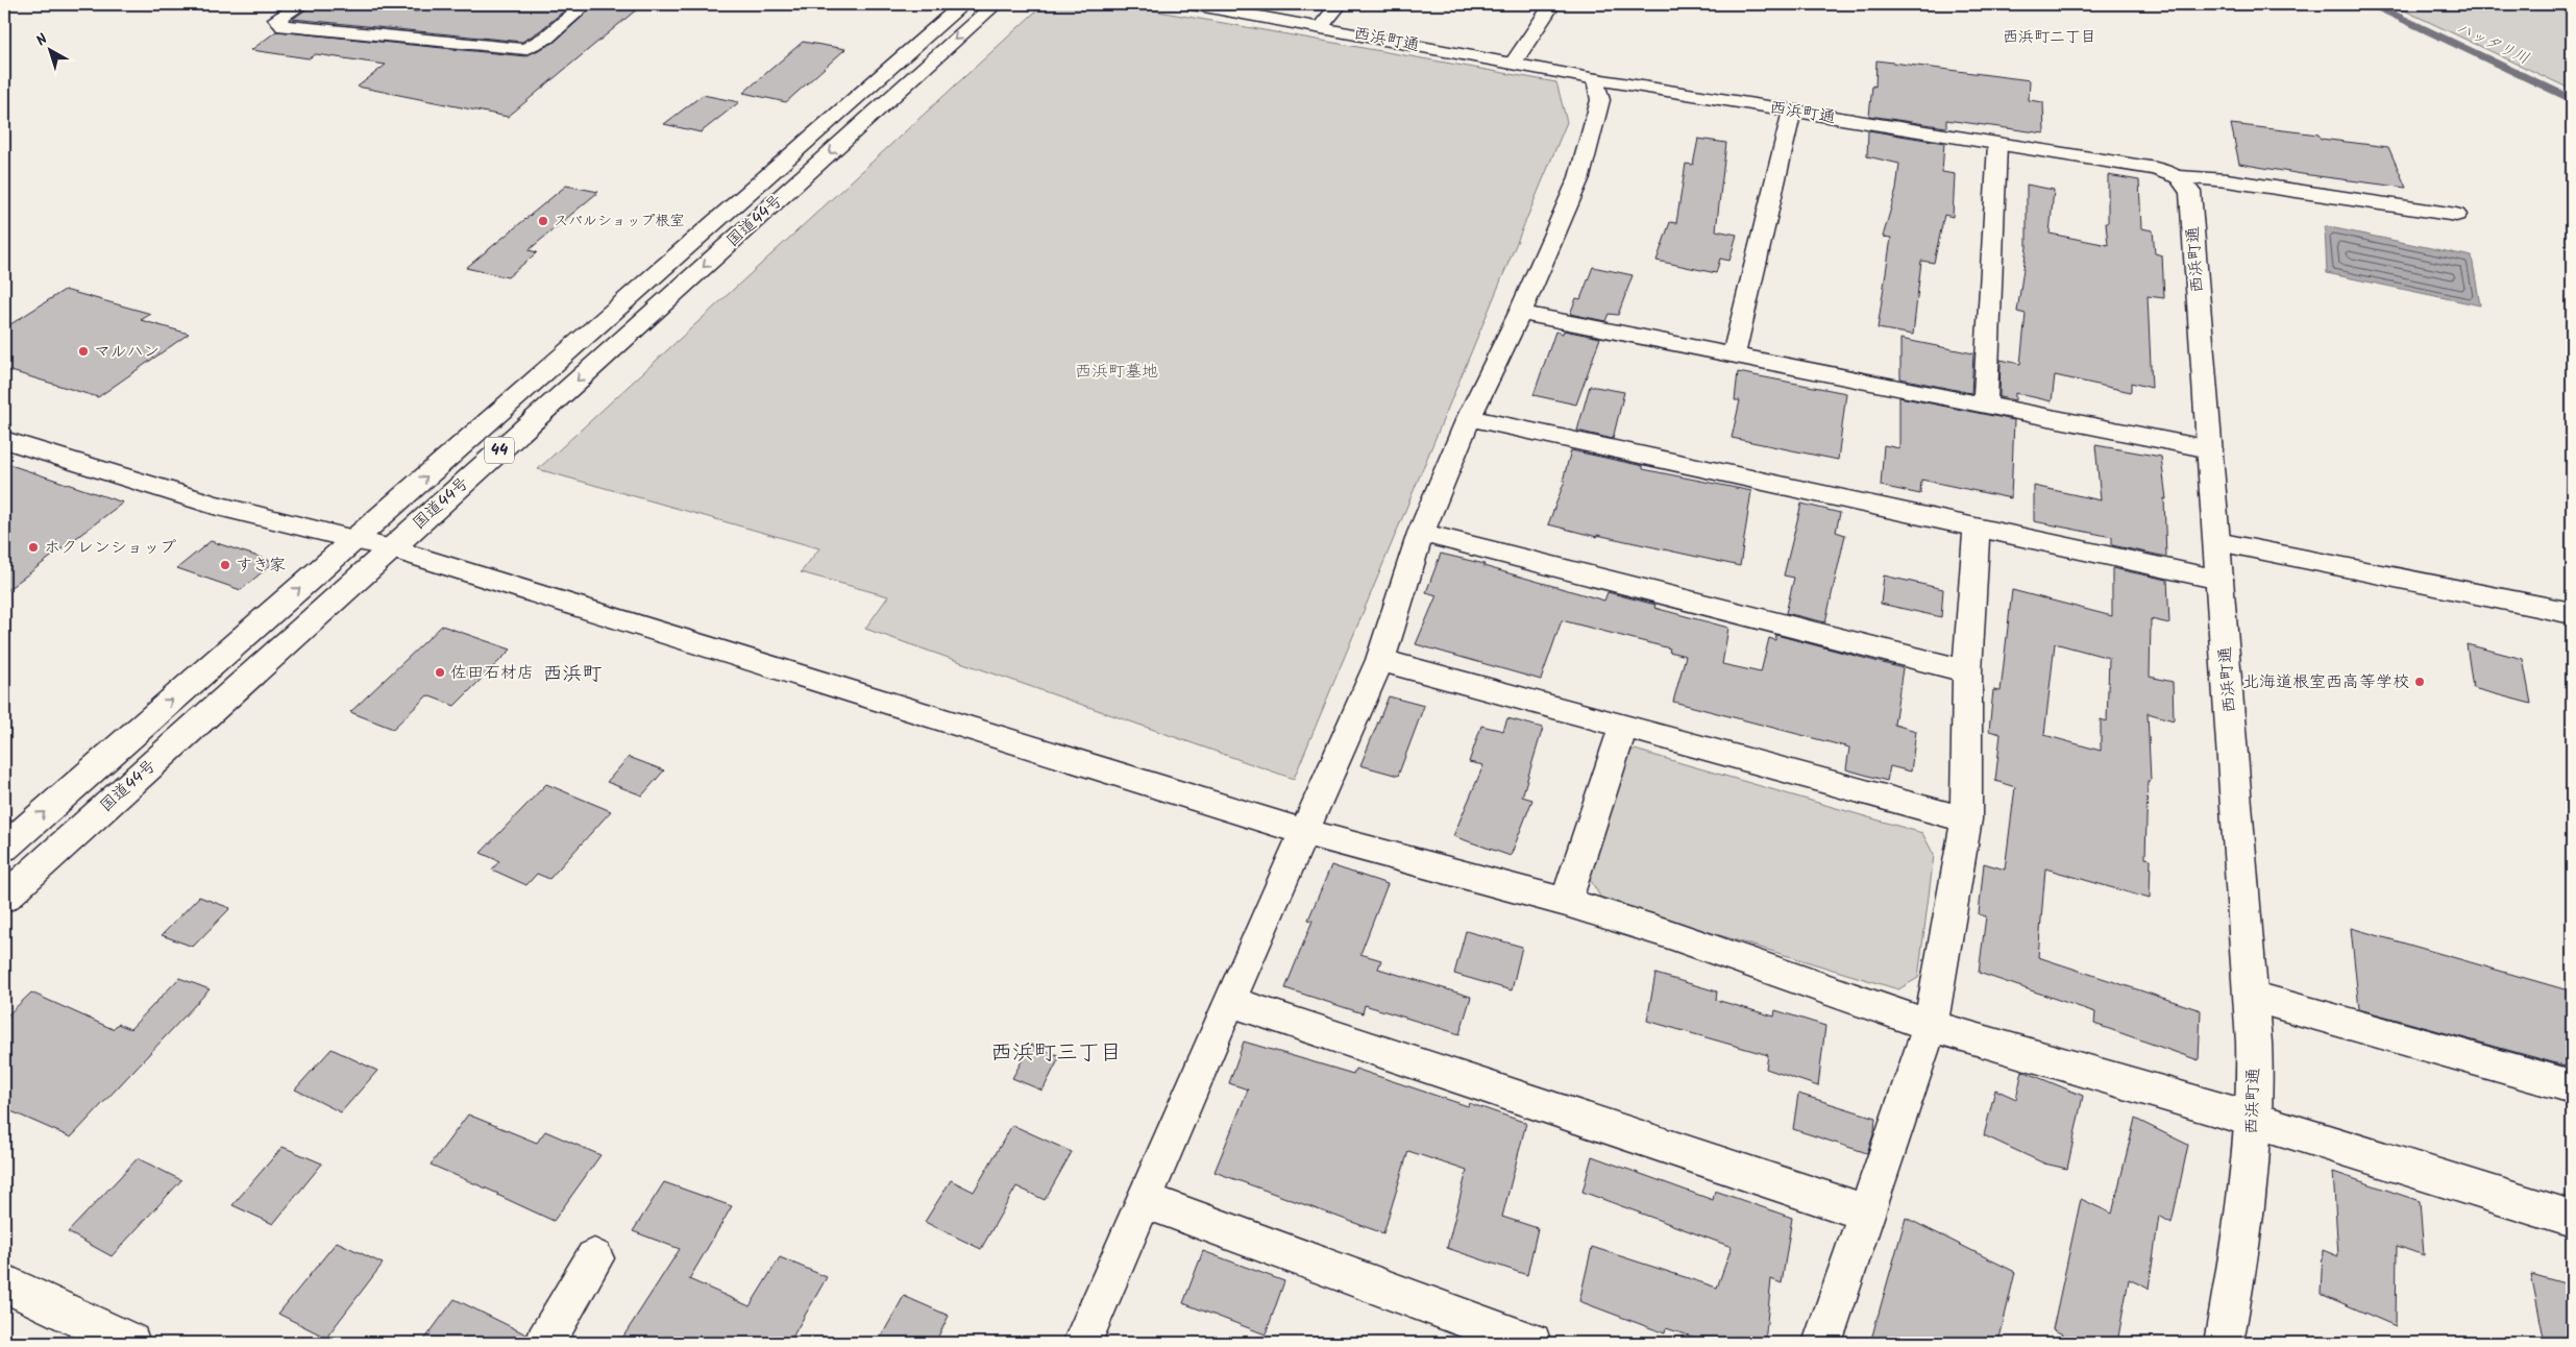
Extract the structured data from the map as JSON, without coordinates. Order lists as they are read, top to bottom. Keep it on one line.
{"streets":{"main road":["西浜町通","国道44号","44"]},"districts":["西浜町二丁目","西浜町","西浜町三丁目"],"water":["ハッタリ川"],"parks":["西浜町墓地"],"places":["スバルショップ根室","マルハン","ホクレンショップ","すき家","佐田石材店","北海道根室西高等学校"],"north":"top left"}
